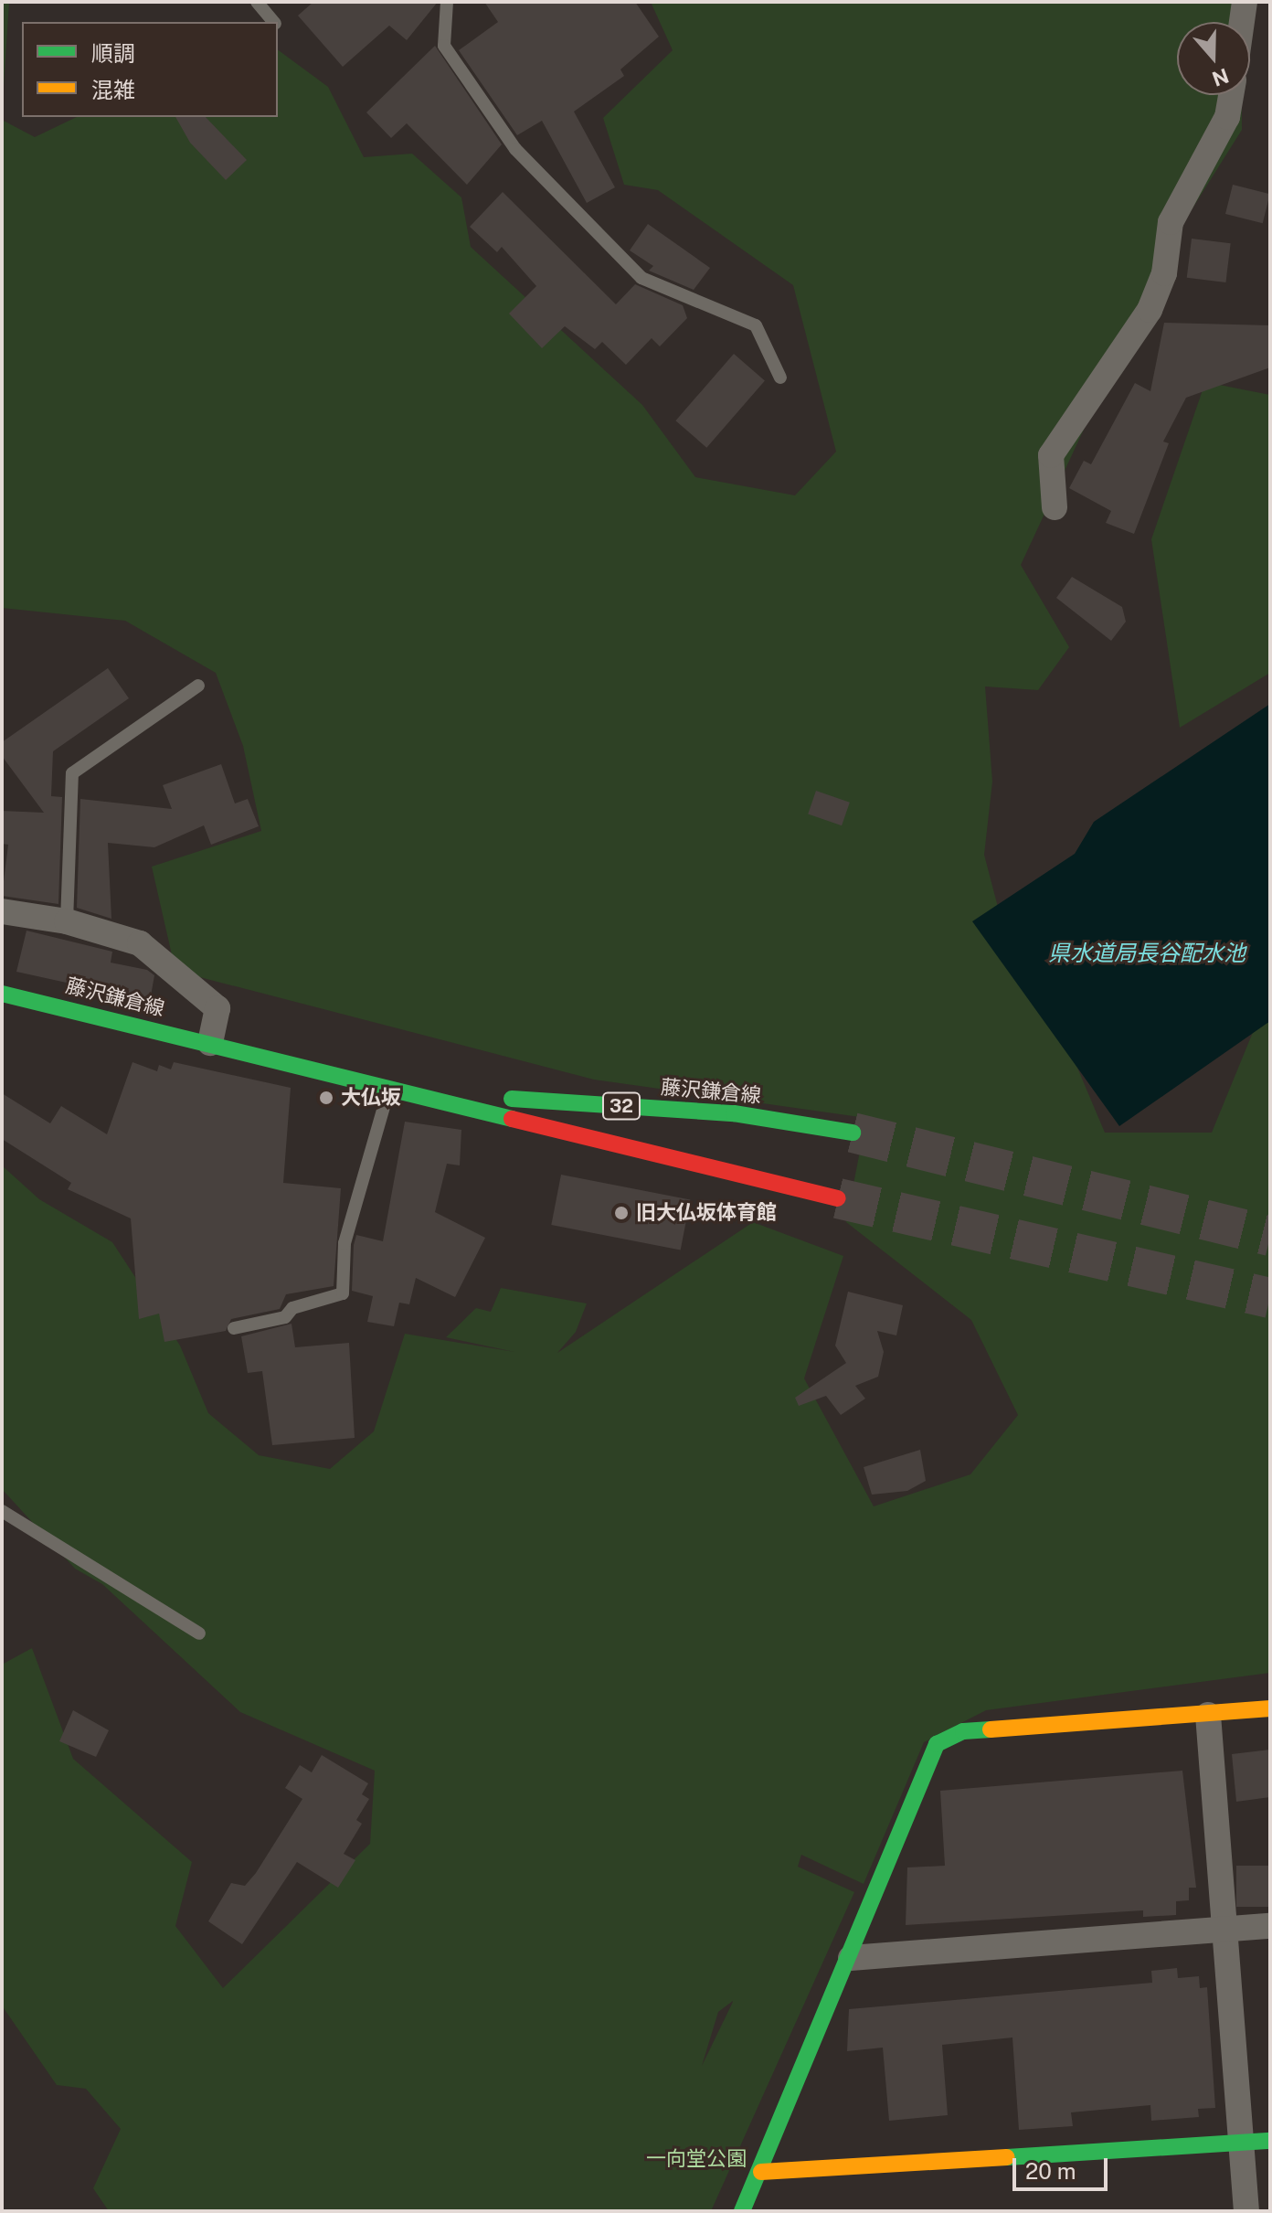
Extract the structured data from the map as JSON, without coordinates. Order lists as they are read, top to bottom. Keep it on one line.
{"streets":{"street":["藤沢鎌倉線","32"]},"water":["県水道局長谷配水池"],"parks":["一向堂公園"],"places":["大仏坂","旧大仏坂体育館"],"legend":["順調","混雑"],"scale_bar":"20 m","north":"bottom"}
